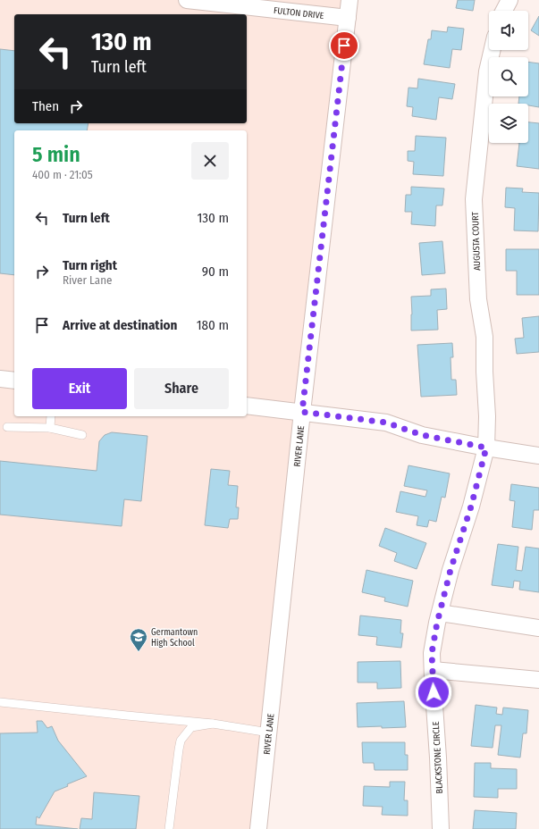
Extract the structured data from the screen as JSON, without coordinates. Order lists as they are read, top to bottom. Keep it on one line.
{"streets":{"street":["FULTON DRIVE","AUGUSTA COURT","RIVER LANE","BLACKSTONE CIRCLE"]},"crossings":[["FULTON DRIVE","RIVER LANE"],["AUGUSTA COURT","BLACKSTONE CIRCLE"]],"places":{"school or university":["Germantown High School"]},"page":{"turn":["130 m","Turn left"],"then":"Then","heading":["5 min","400 m · 21:05"],"list":[{"name":"Turn left","value":"130 m"},{"name":"Turn right","note":"River Lane","value":"90 m"},{"name":"Arrive at destination","value":"180 m"}],"buttons":["Exit","Share"]}}
